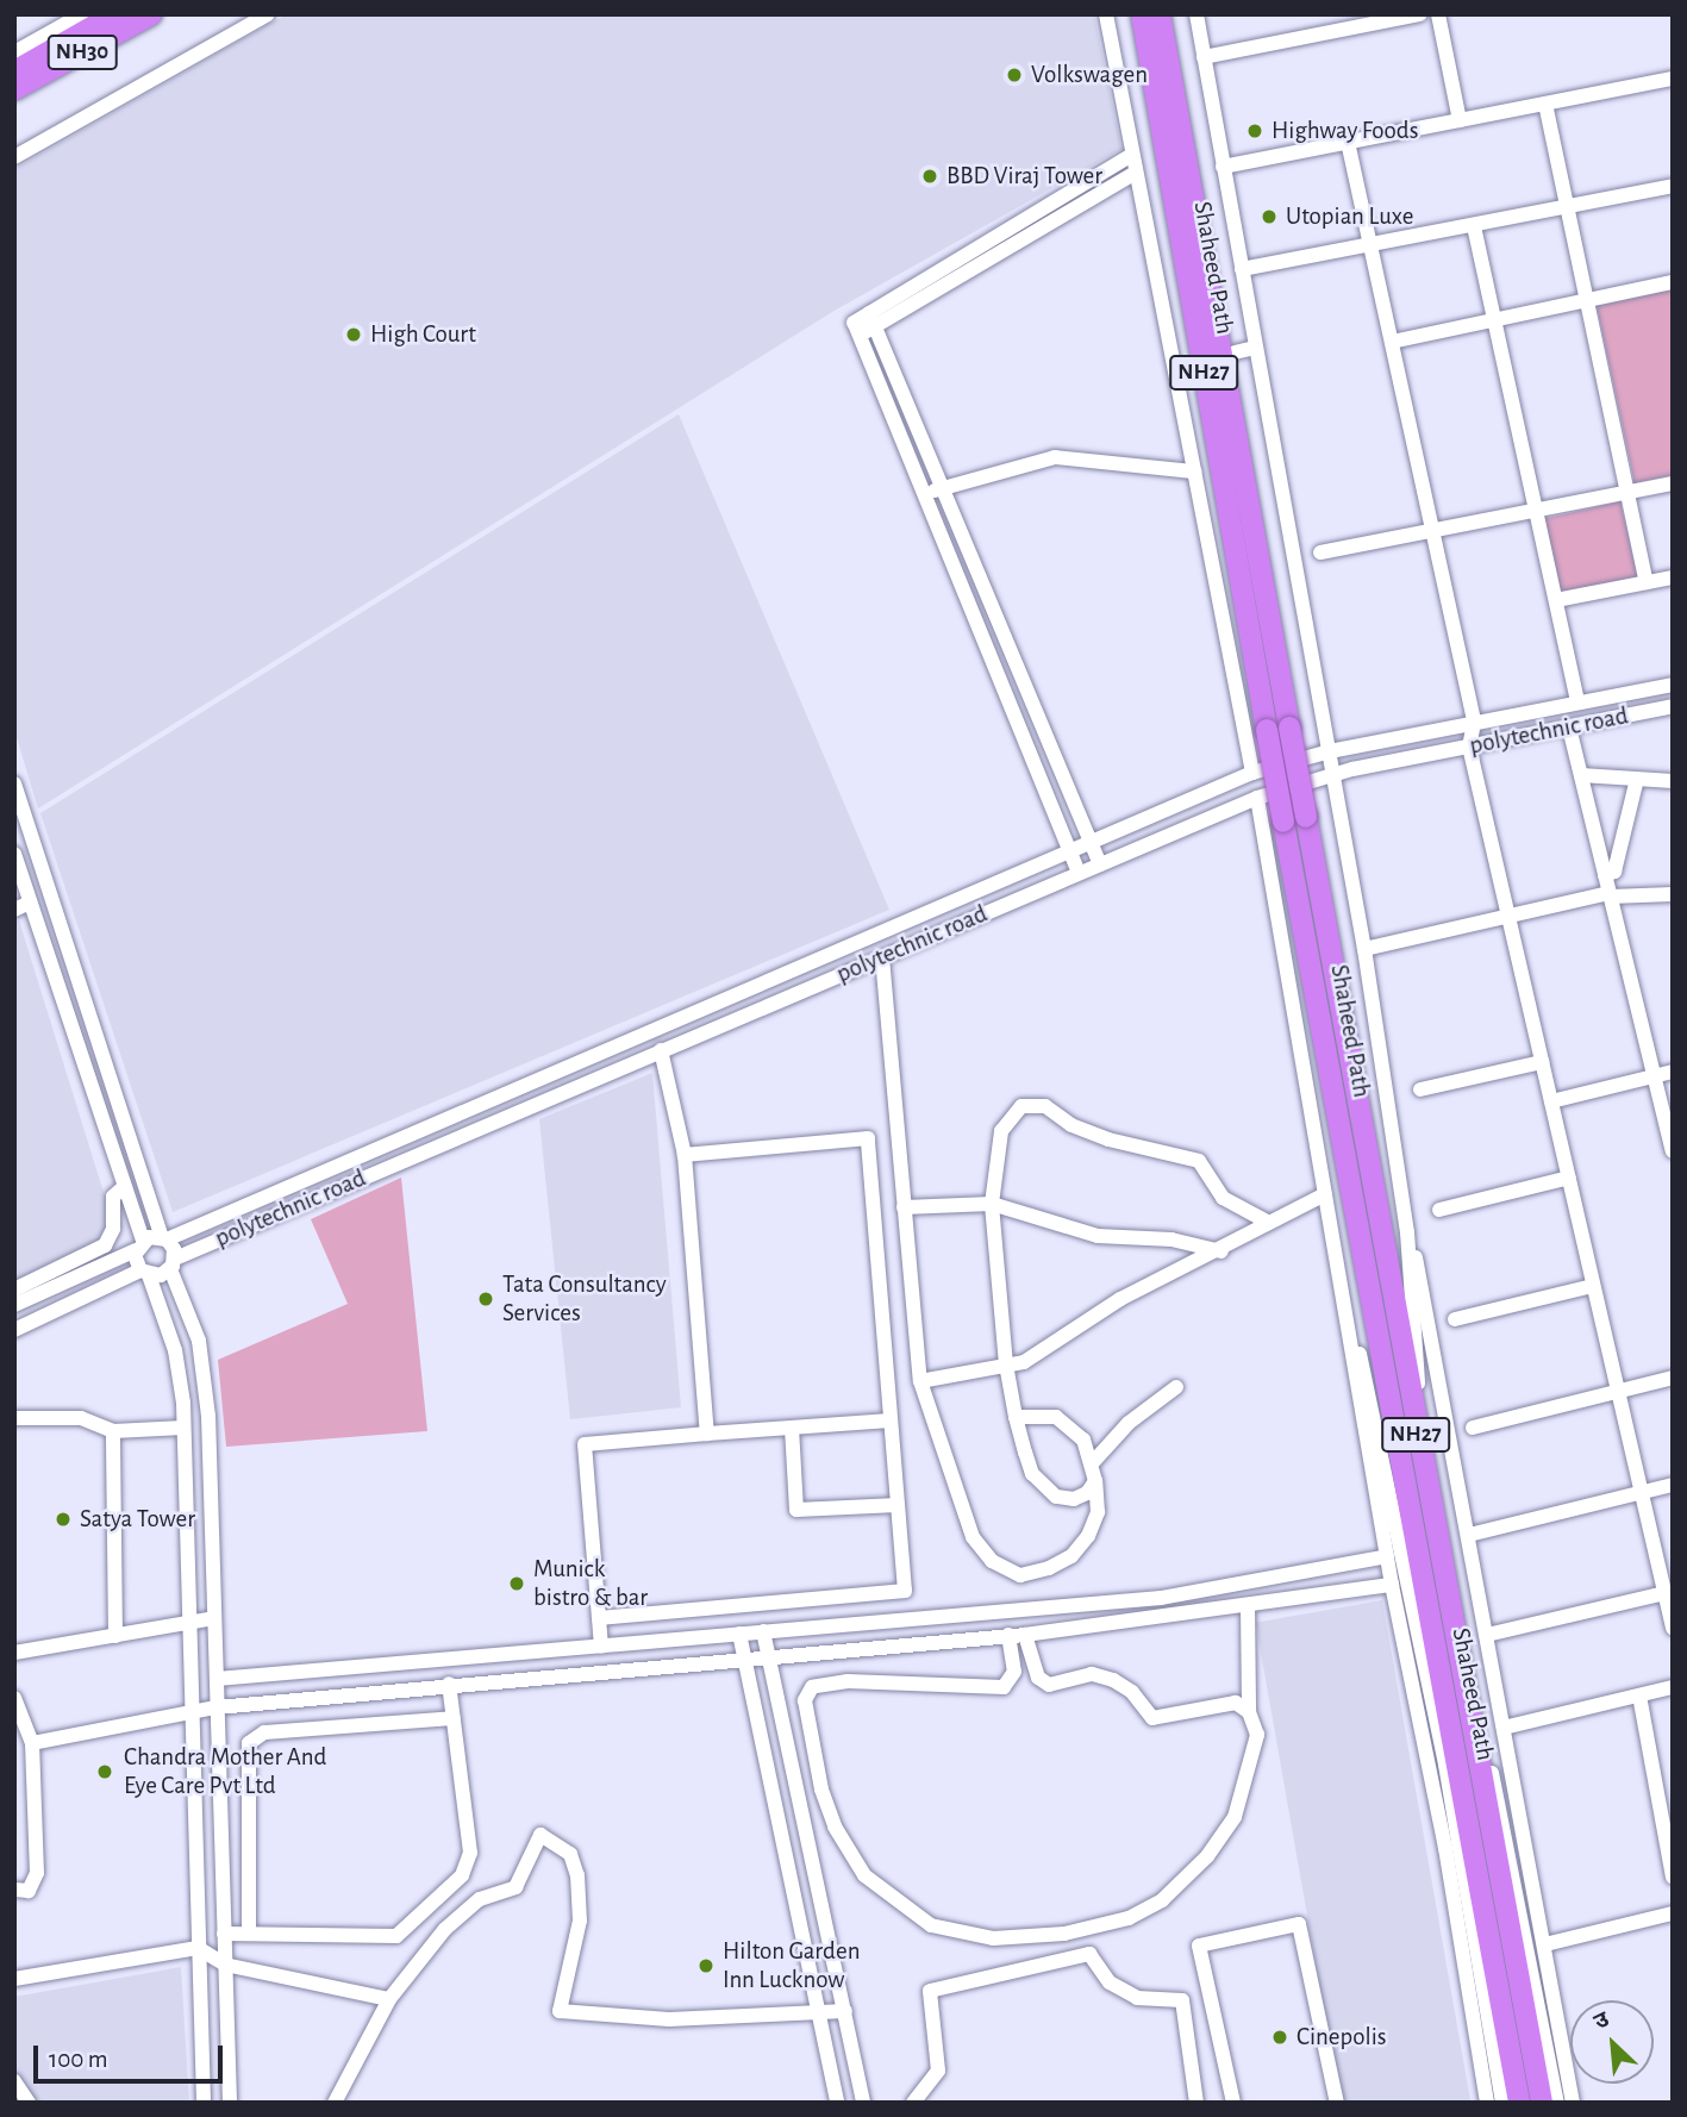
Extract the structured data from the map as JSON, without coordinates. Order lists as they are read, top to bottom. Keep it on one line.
{"streets":{"highway":["NH30","Shaheed Path","NH27"],"street":["polytechnic road"]},"crossings":[["Shaheed Path","NH27"]],"places":["Volkswagen","Highway Foods","BBD Viraj Tower","Utopian Luxe","High Court","Tata Consultancy Services","Satya Tower","Munick bistro & bar","Chandra Mother And Eye Care Pvt Ltd","Hilton Garden Inn Lucknow","Cinepolis"],"scale_bar":"100 m","north":"top left"}
